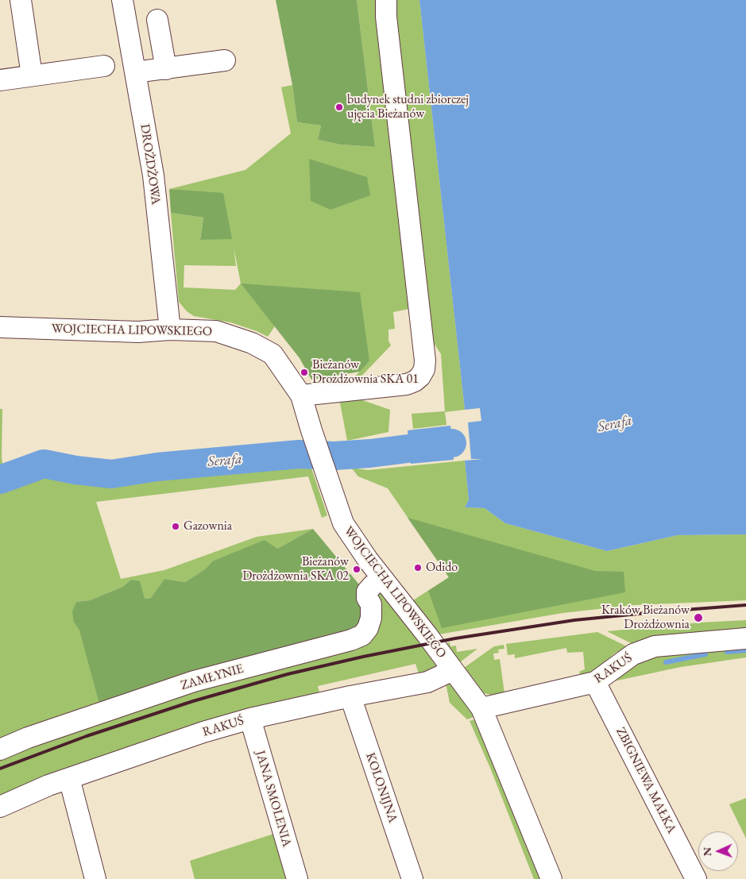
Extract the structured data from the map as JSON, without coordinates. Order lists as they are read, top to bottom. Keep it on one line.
{"streets":{"street":["DROŻDŻOWA","WOJCIECHA LIPOWSKIEGO","RAKUŚ","ZAMŁYNIE","ZBIGNIEWA MAŁKA","KOLONIJNA","JANA SMOLENIA"]},"crossings":[["DROŻDŻOWA","WOJCIECHA LIPOWSKIEGO"],["WOJCIECHA LIPOWSKIEGO","RAKUŚ"],["WOJCIECHA LIPOWSKIEGO","ZAMŁYNIE"],["RAKUŚ","ZBIGNIEWA MAŁKA"],["RAKUŚ","KOLONIJNA"],["RAKUŚ","JANA SMOLENIA"]],"water":["Serafa"],"places":["budynek studni zbiorczej ujęcia Bieżanów","Bieżanów Drożdżownia SKA 01","Gazownia","Odido","Bieżanów Drożdżownia SKA 02","Kraków Bieżanów Drożdżownia"],"north":"left"}
